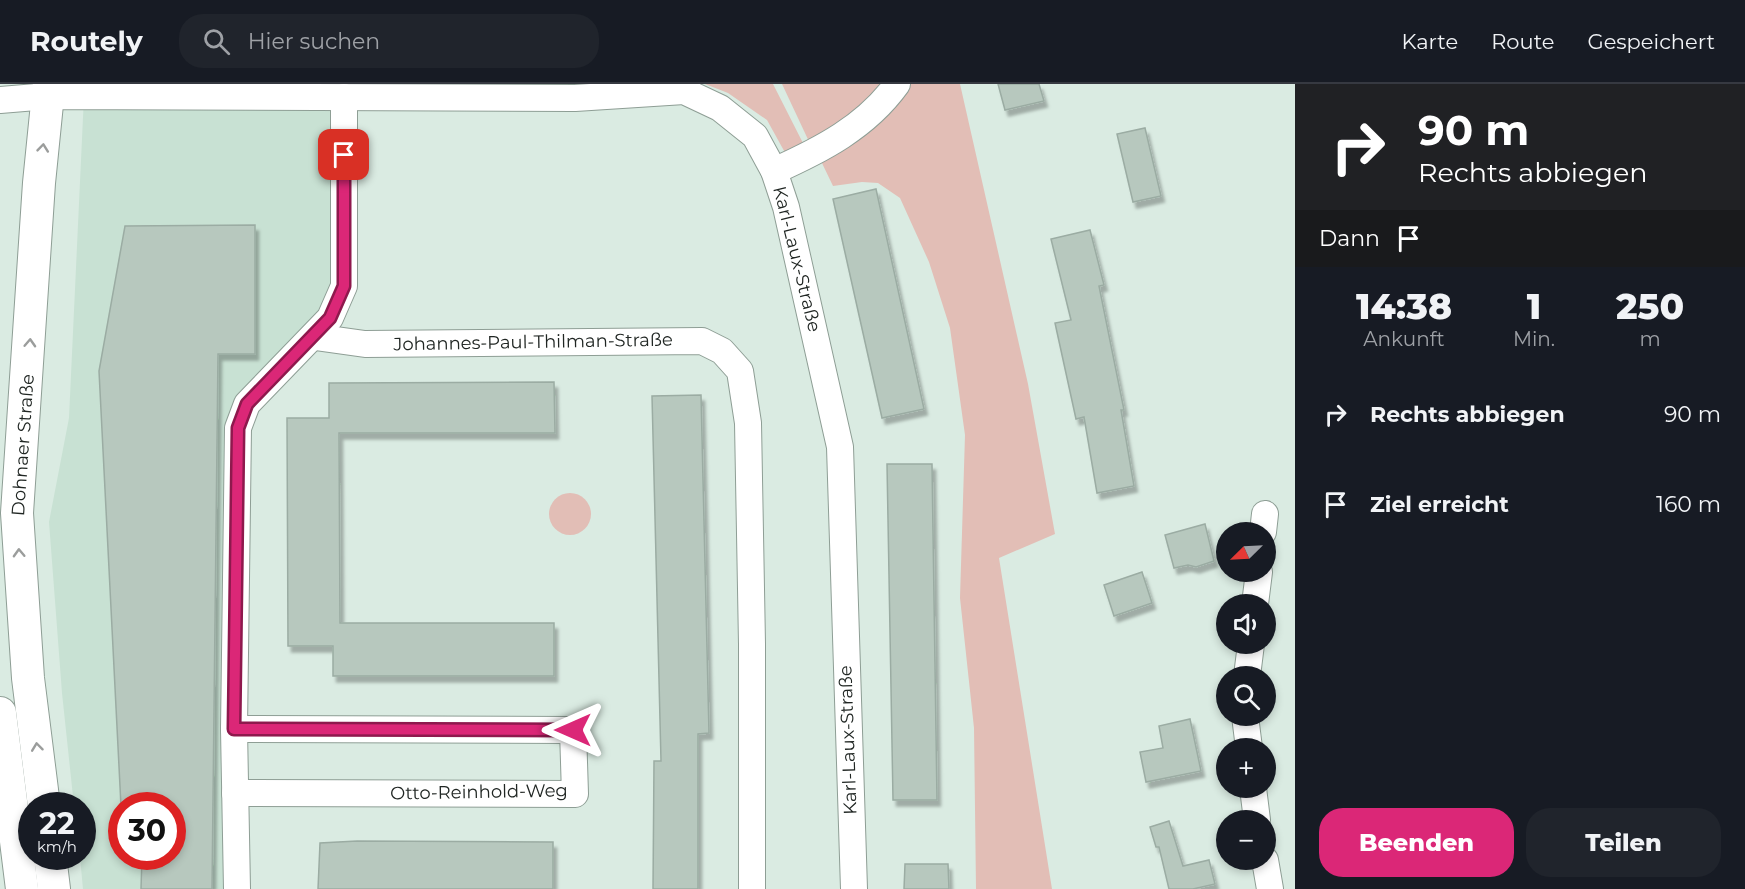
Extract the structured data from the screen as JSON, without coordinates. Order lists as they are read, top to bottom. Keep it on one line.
{"streets":{"main road":["Dohnaer Straße"],"street":["Karl-Laux-Straße","Johannes-Paul-Thilman-Straße","Otto-Reinhold-Weg"]},"crossings":[["Karl-Laux-Straße","Dohnaer Straße"]],"one_way":["Dohnaer Straße"],"north":"bottom left","page":{"header":"Routely","search":"Hier suchen","nav":["Karte","Route","Gespeichert"],"turn":["90 m","Rechts abbiegen"],"then":"Dann","eta":["14:38","Ankunft","1","Min.","250","m"],"list":[{"name":"Rechts abbiegen","value":"90 m"},{"name":"Ziel erreicht","value":"160 m"}],"map_buttons":["+","−"],"speed":"22 km/h","limit":"30","buttons":["Beenden","Teilen"]}}
